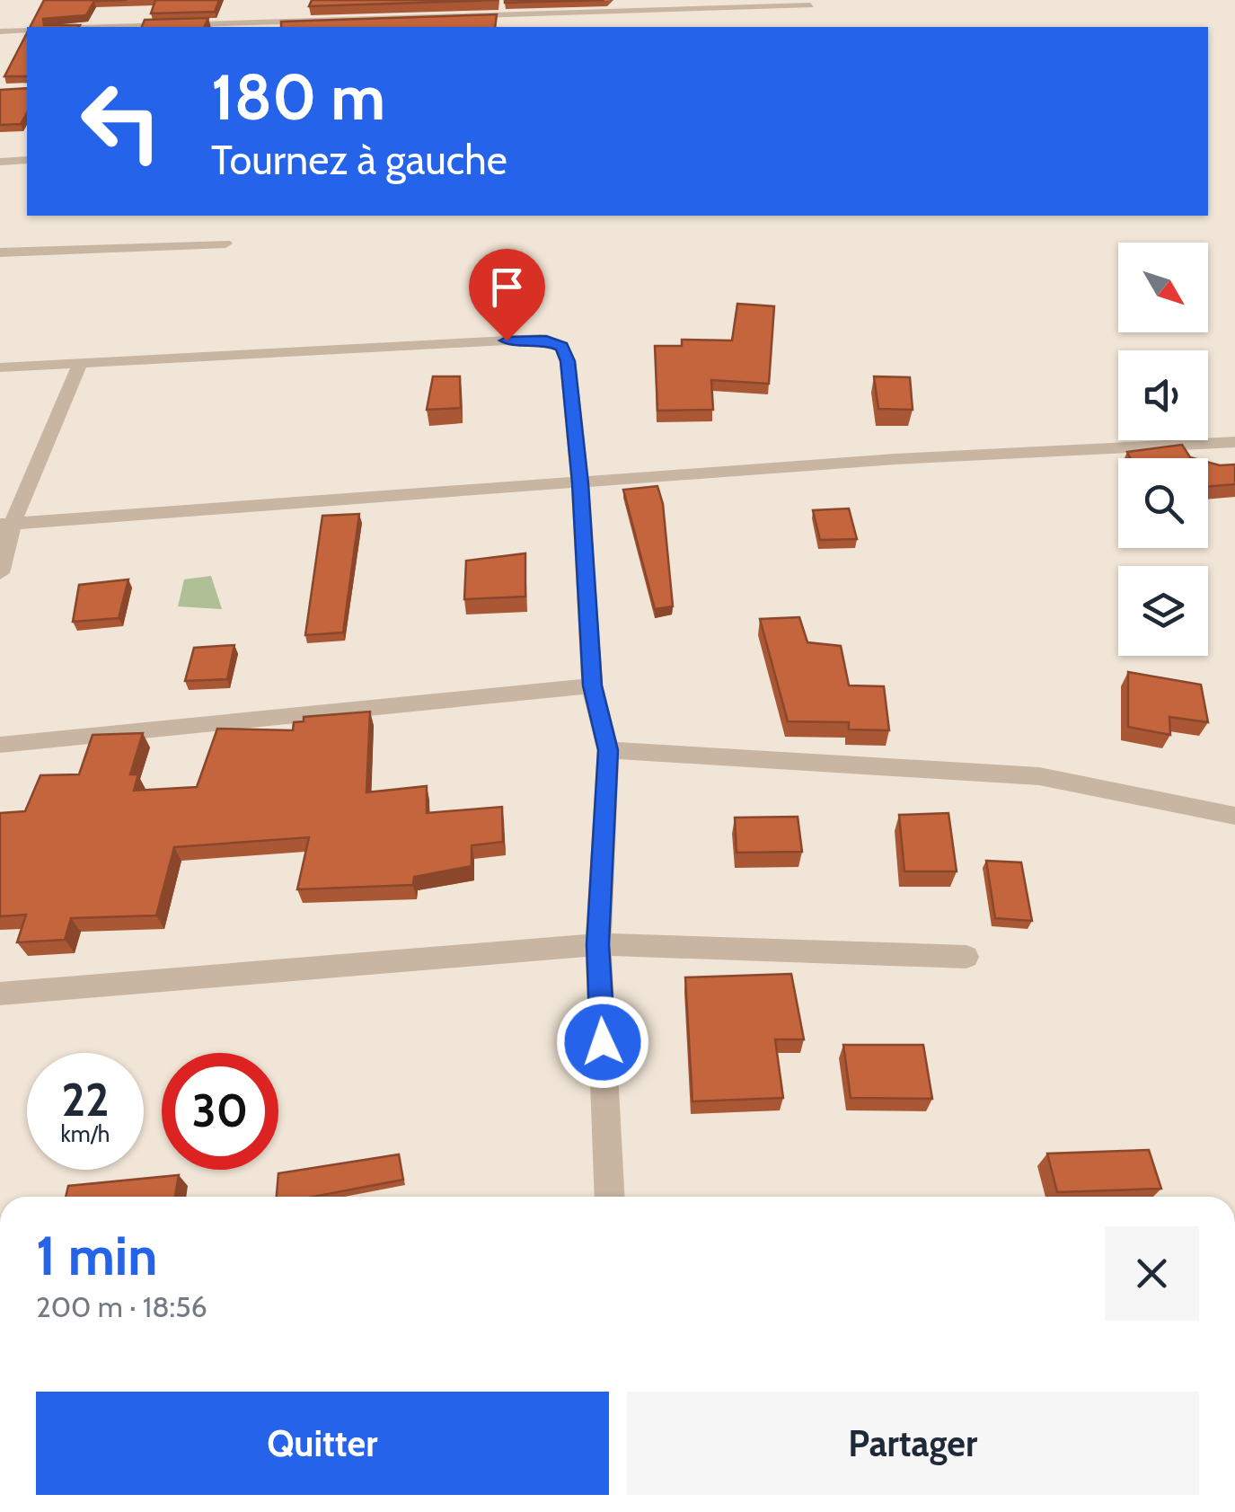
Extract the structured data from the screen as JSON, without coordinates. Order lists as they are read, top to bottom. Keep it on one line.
{"north":"bottom right","page":{"turn":["180 m","Tournez à gauche"],"speed":"22 km/h","limit":"30","heading":["1 min","200 m · 18:56"],"buttons":["Quitter","Partager"]}}
